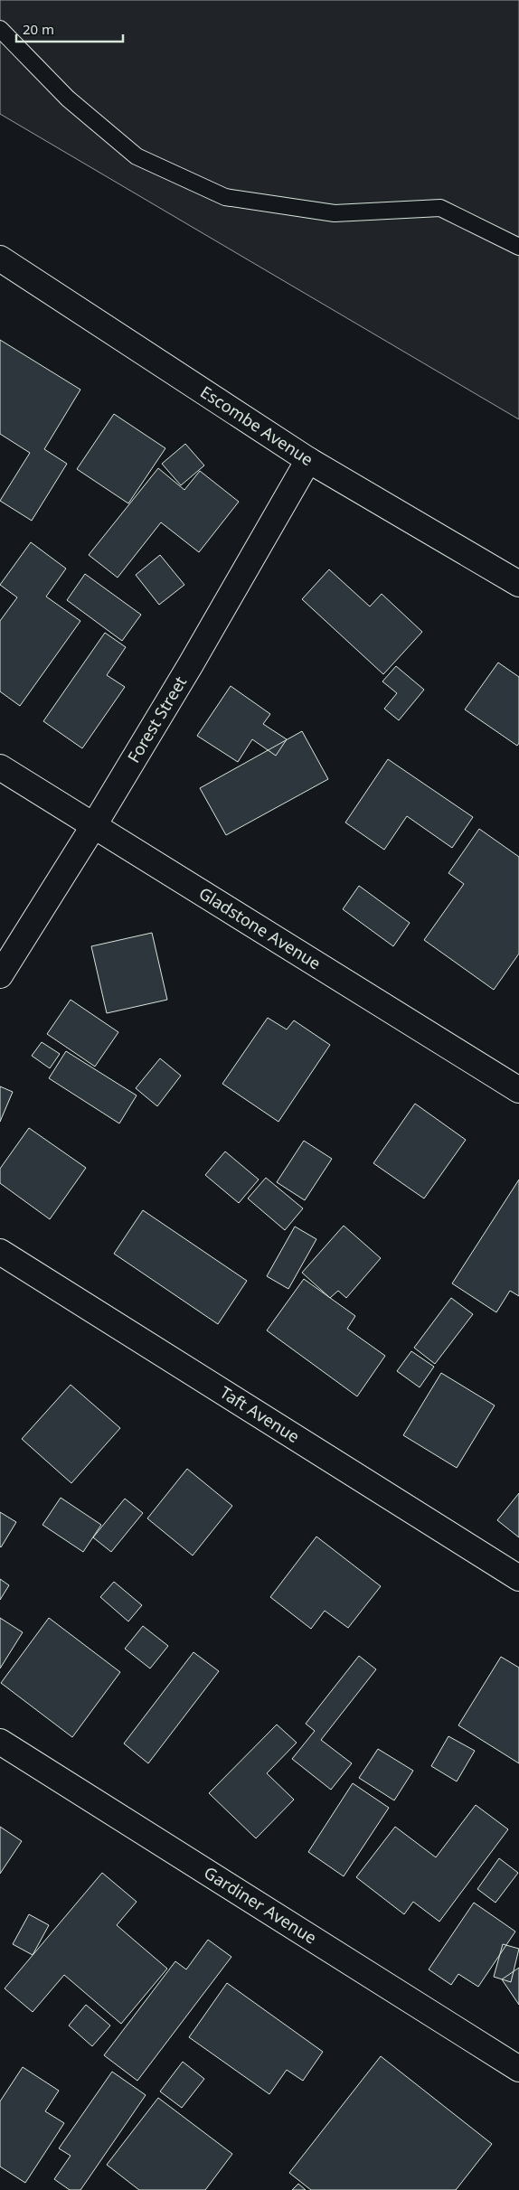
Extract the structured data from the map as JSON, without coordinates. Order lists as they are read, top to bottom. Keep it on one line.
{"streets":{"street":["Escombe Avenue","Forest Street","Gladstone Avenue","Taft Avenue","Gardiner Avenue"]},"crossings":[["Escombe Avenue","Forest Street"],["Forest Street","Gladstone Avenue"]],"scale_bar":"20 m"}
